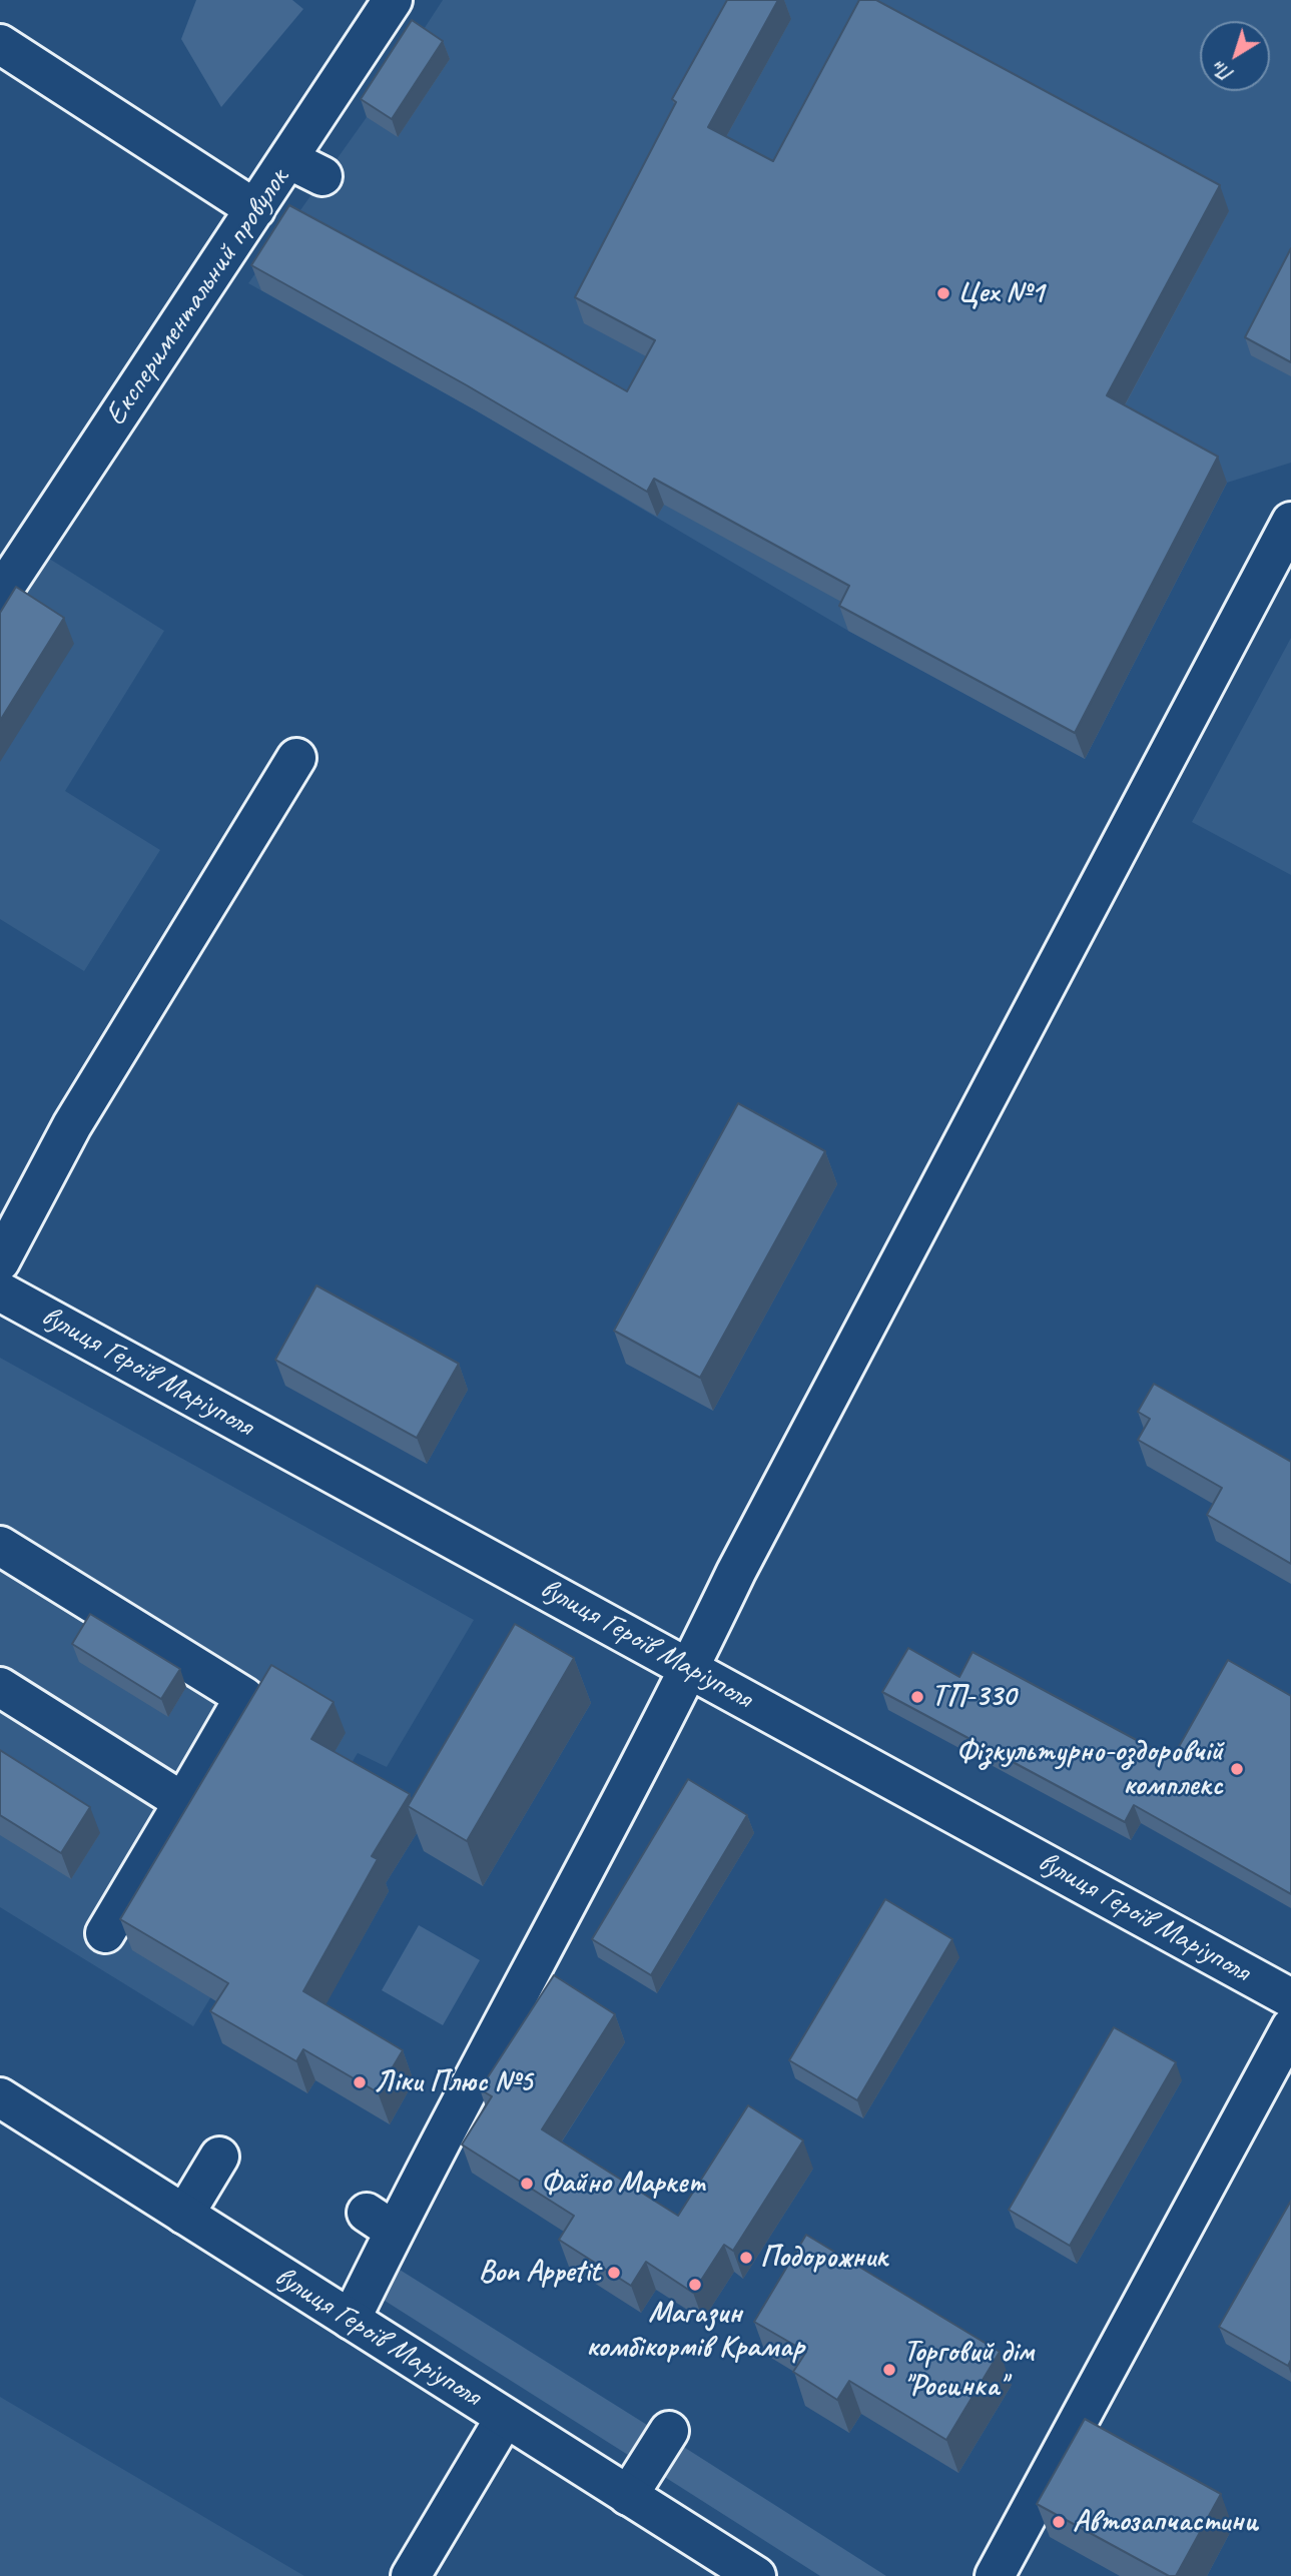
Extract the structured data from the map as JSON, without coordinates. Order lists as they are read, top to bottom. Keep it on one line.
{"streets":{"street":["Експериментальний провулок","вулиця Героїв Маріуполя"]},"places":["Цех №1","ТП-330","Фізкультурно-оздоровчій комплекс","Ліки Плюс №5","Файно Маркет","Подорожник","Bon Appetit","Магазин комбікормів Крамар","Торговий дім \"Росинка\"","Автозапчастини"],"north":"bottom left"}
